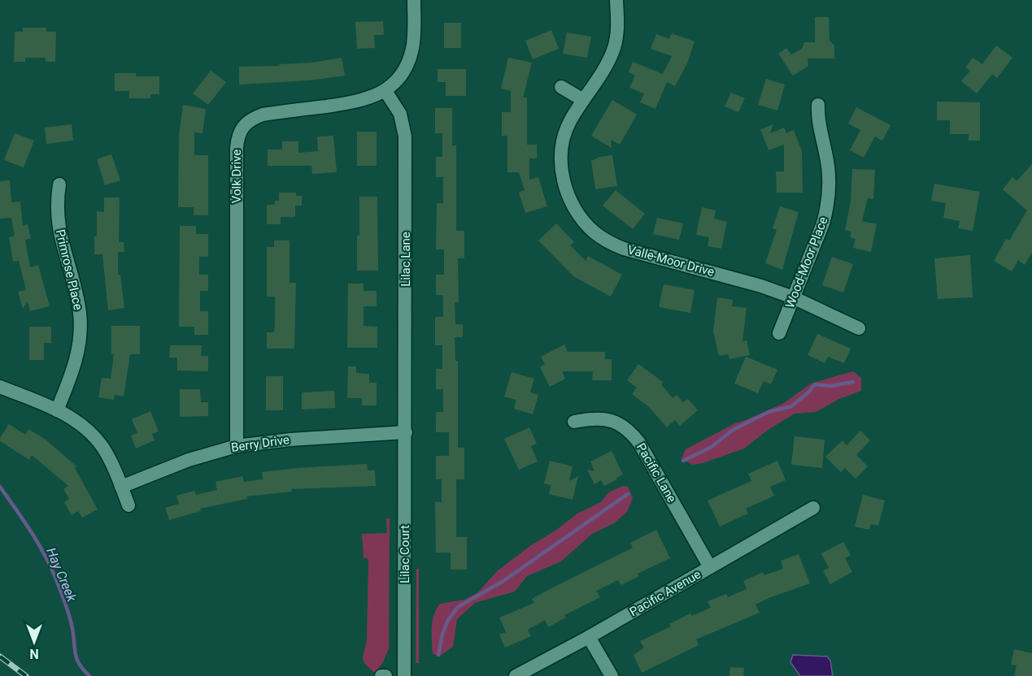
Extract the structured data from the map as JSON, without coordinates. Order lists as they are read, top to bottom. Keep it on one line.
{"streets":{"street":["Volk Drive","Lilac Lane","Valle-Moor Drive","Wood-Moor Place","Primrose Place","Berry Drive","Pacific Lane","Lilac Court","Pacific Avenue"]},"crossings":[["Volk Drive","Lilac Lane"],["Volk Drive","Berry Drive"],["Lilac Lane","Berry Drive"],["Lilac Lane","Lilac Court"],["Valle-Moor Drive","Wood-Moor Place"],["Berry Drive","Lilac Court"],["Pacific Lane","Pacific Avenue"]],"water":["Hay Creek"],"north":"bottom"}
